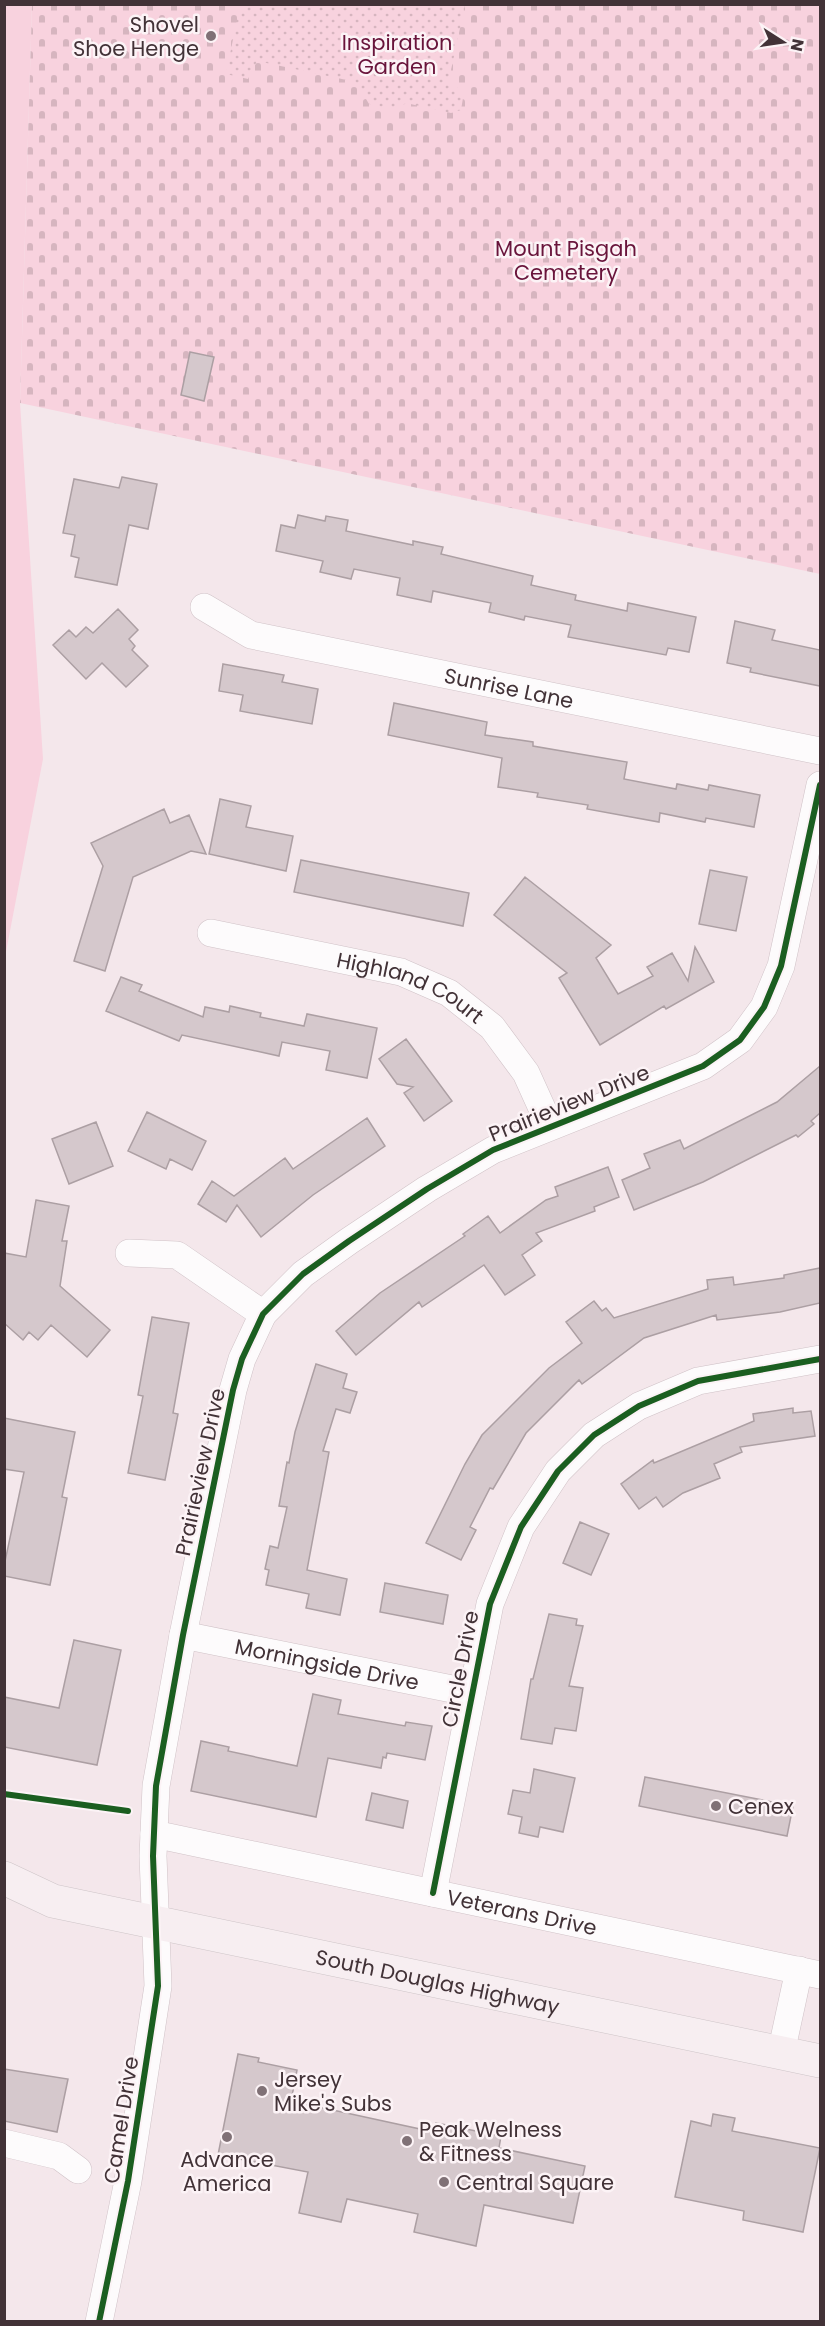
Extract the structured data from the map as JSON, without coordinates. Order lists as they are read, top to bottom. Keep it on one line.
{"streets":{"main road":["South Douglas Highway"],"street":["Sunrise Lane","Highland Court","Prairieview Drive","Morningside Drive","Circle Drive","Veterans Drive","Camel Drive"]},"crossings":[["Highland Court","Prairieview Drive"],["Prairieview Drive","Morningside Drive"],["Prairieview Drive","Veterans Drive"],["Prairieview Drive","South Douglas Highway"],["Prairieview Drive","Camel Drive"],["Morningside Drive","Circle Drive"],["Circle Drive","Veterans Drive"],["South Douglas Highway","Camel Drive"]],"parks":["Inspiration Garden","Mount Pisgah Cemetery"],"places":["Shovel Shoe Henge","Cenex","Jersey Mike's Subs","Advance America","Peak Welness & Fitness","Central Square"],"north":"right"}
